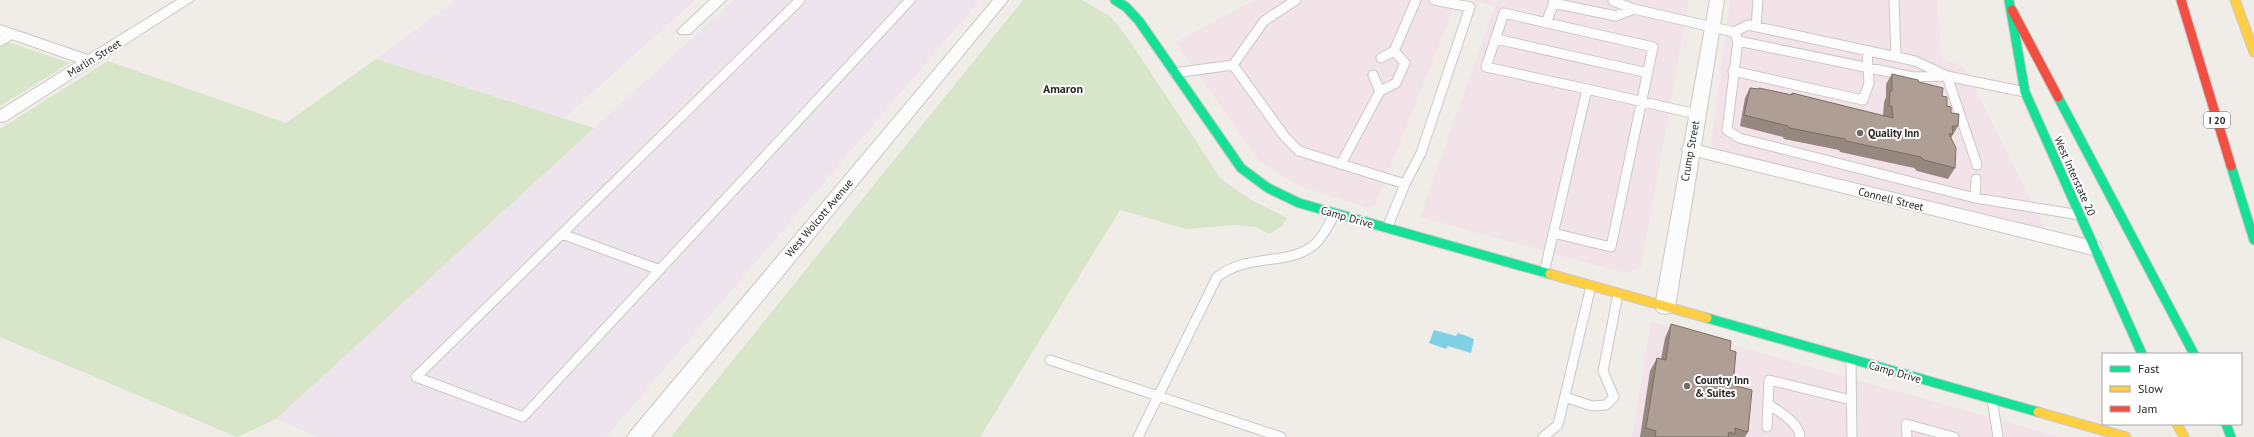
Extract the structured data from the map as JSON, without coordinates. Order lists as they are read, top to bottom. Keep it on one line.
{"streets":{"main road":["I 20","West Interstate 20","Camp Drive"],"street":["Marlin Street","Crump Street","Connell Street","West Wolcott Avenue"]},"crossings":[["Crump Street","Connell Street"],["Crump Street","Camp Drive"],["West Interstate 20","Connell Street"]],"districts":["Amaron"],"places":["Quality Inn","Country Inn & Suites"],"legend":["Fast","Slow","Jam"]}
